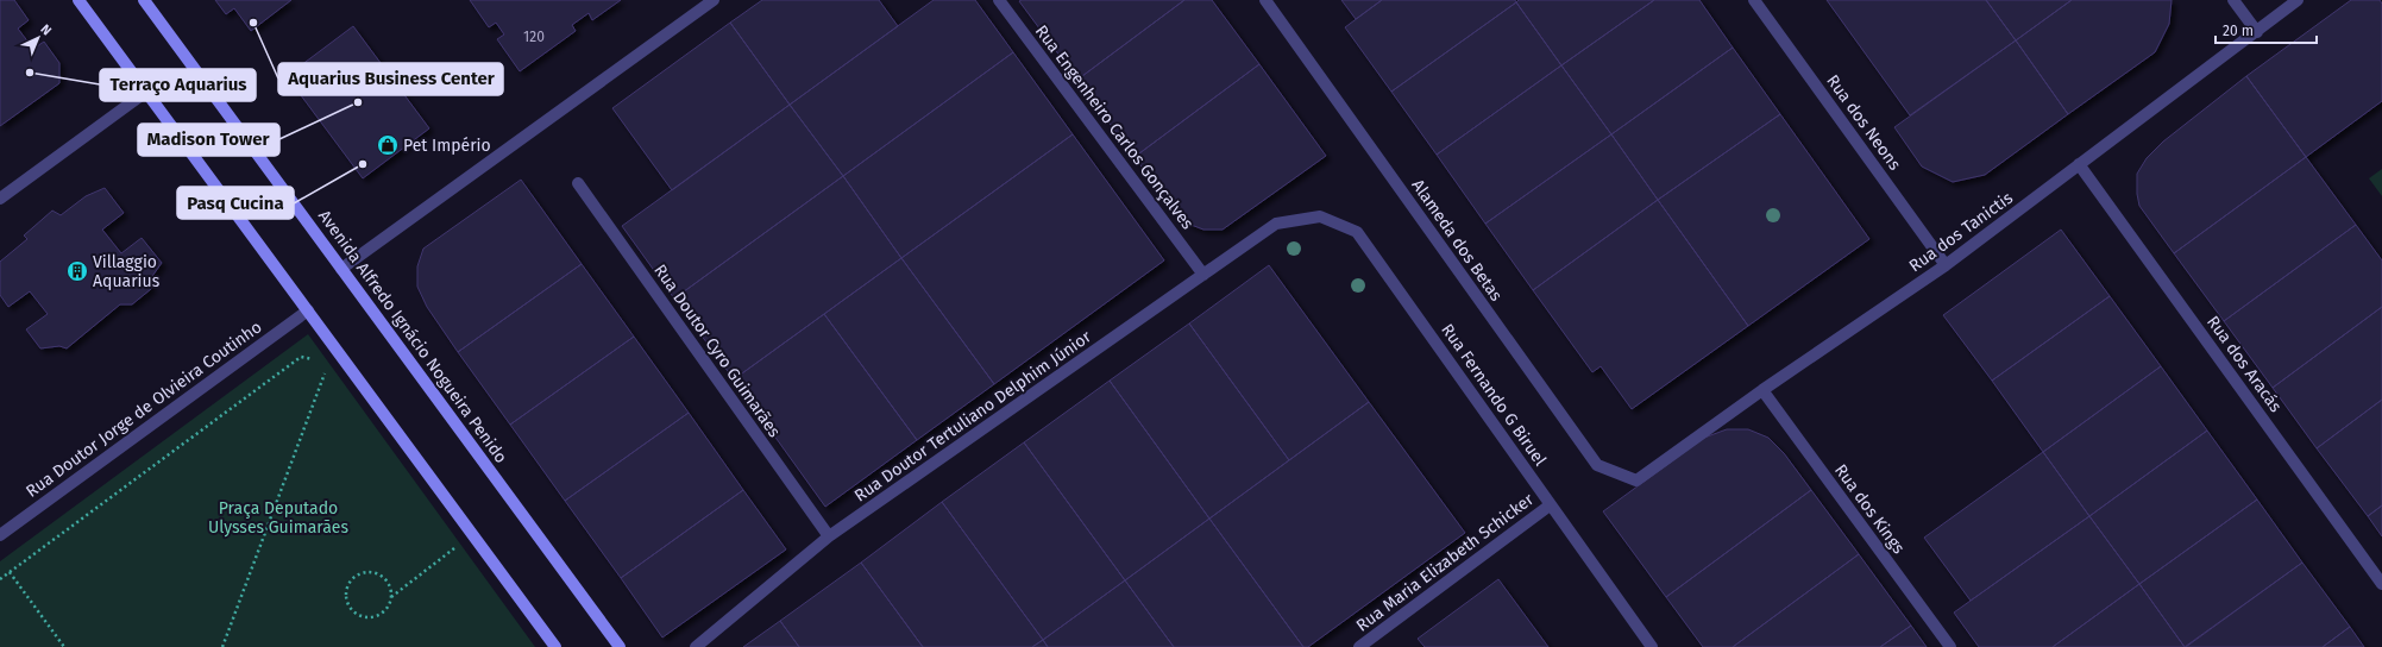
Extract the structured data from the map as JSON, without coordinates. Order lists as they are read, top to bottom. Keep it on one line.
{"streets":{"street":["Rua dos Neons","Rua Engenheiro Carlos Gonçalves","Rua dos Tanictis","Alameda dos Betas","Avenida Alfredo Ignácio Nogueira Penido","Rua Doutor Cyro Guimarães","Rua dos Aracás","Rua Fernando G Biruel","Rua Doutor Jorge de Olvieira Coutinho","Rua Doutor Tertuliano Delphim Júnior","Rua dos Kings","Rua Maria Elizabeth Schicker"]},"crossings":[["Rua dos Neons","Rua dos Tanictis"],["Rua Engenheiro Carlos Gonçalves","Rua Doutor Tertuliano Delphim Júnior"],["Rua dos Tanictis","Alameda dos Betas"],["Rua dos Tanictis","Rua dos Aracás"],["Rua dos Tanictis","Rua dos Kings"],["Rua Doutor Cyro Guimarães","Rua Doutor Tertuliano Delphim Júnior"],["Rua Fernando G Biruel","Rua Doutor Tertuliano Delphim Júnior"],["Rua Fernando G Biruel","Rua Maria Elizabeth Schicker"]],"parks":["Praça Deputado Ulysses Guimarães"],"places":{"other":["Aquarius Business Center","Terraço Aquarius","Madison Tower","Pasq Cucina"],"shop":["Pet Império"],"building":["Villaggio Aquarius"]},"house_numbers":["120"],"scale_bar":"20 m","north":"top right"}
